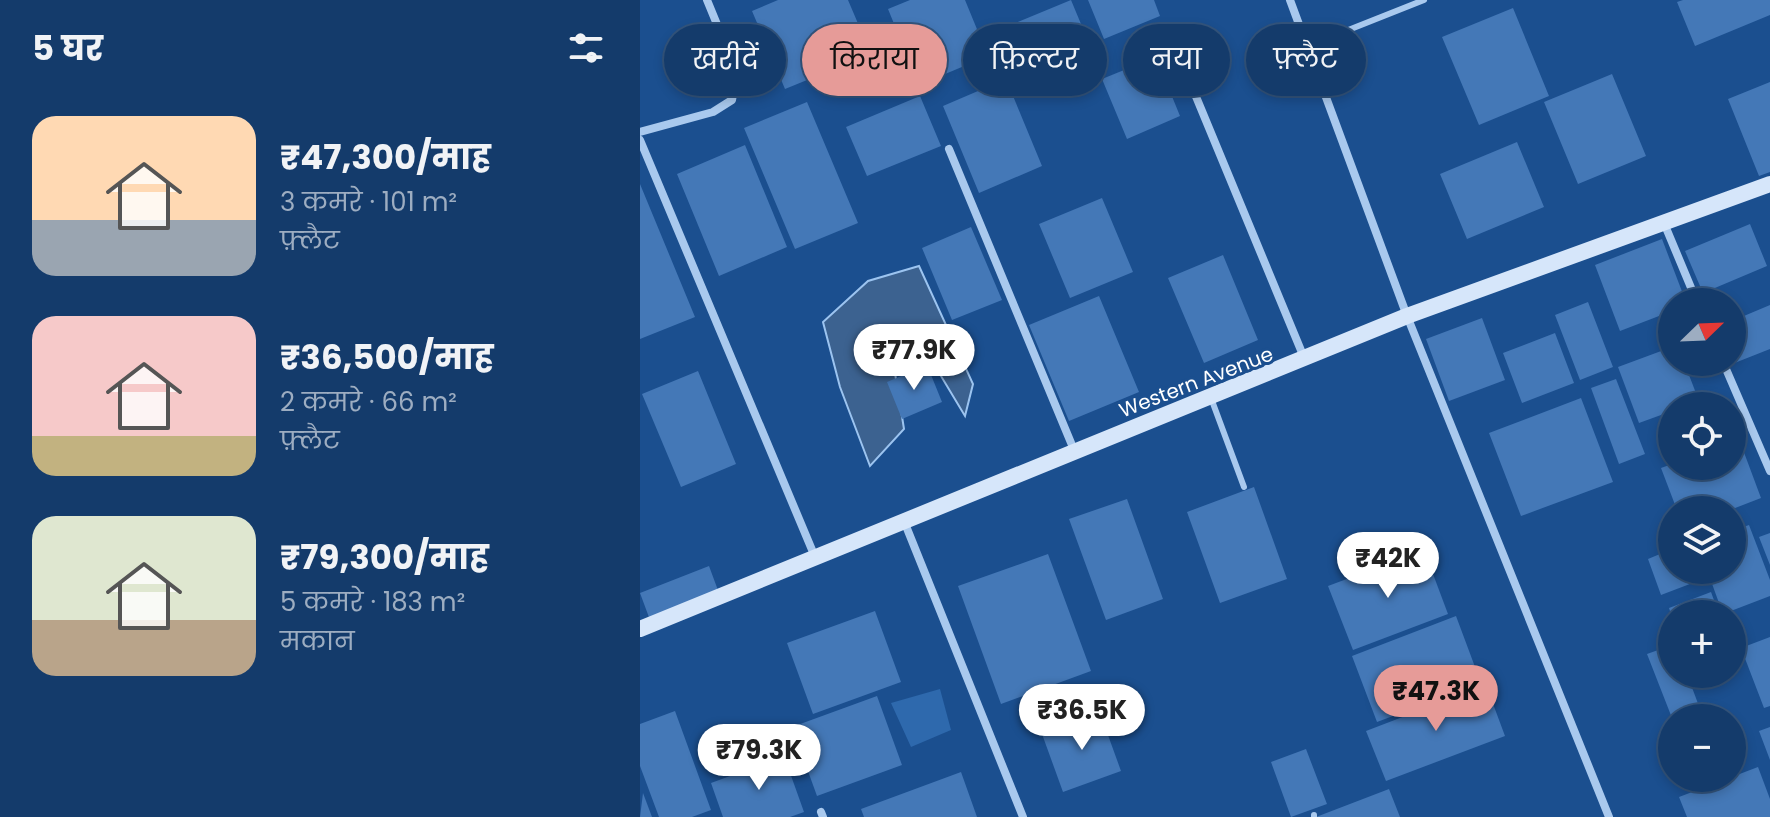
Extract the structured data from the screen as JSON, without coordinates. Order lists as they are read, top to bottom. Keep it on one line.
{"streets":{"street":["Western Avenue"]},"north":"top right","page":{"heading":"5 घर","chip":["खरीदें","किराया","फ़िल्टर","नया","फ़्लैट"],"list":[{"name":"₹47,300/माह","note":"3 कमरे · 101 m² · फ़्लैट"},{"name":"₹36,500/माह","note":"2 कमरे · 66 m² · फ़्लैट"},{"name":"₹79,300/माह","note":"5 कमरे · 183 m² · मकान"}],"map_buttons":["+","−"],"price":["₹77.9K","₹42K","₹47.3K","₹36.5K","₹79.3K"]}}
